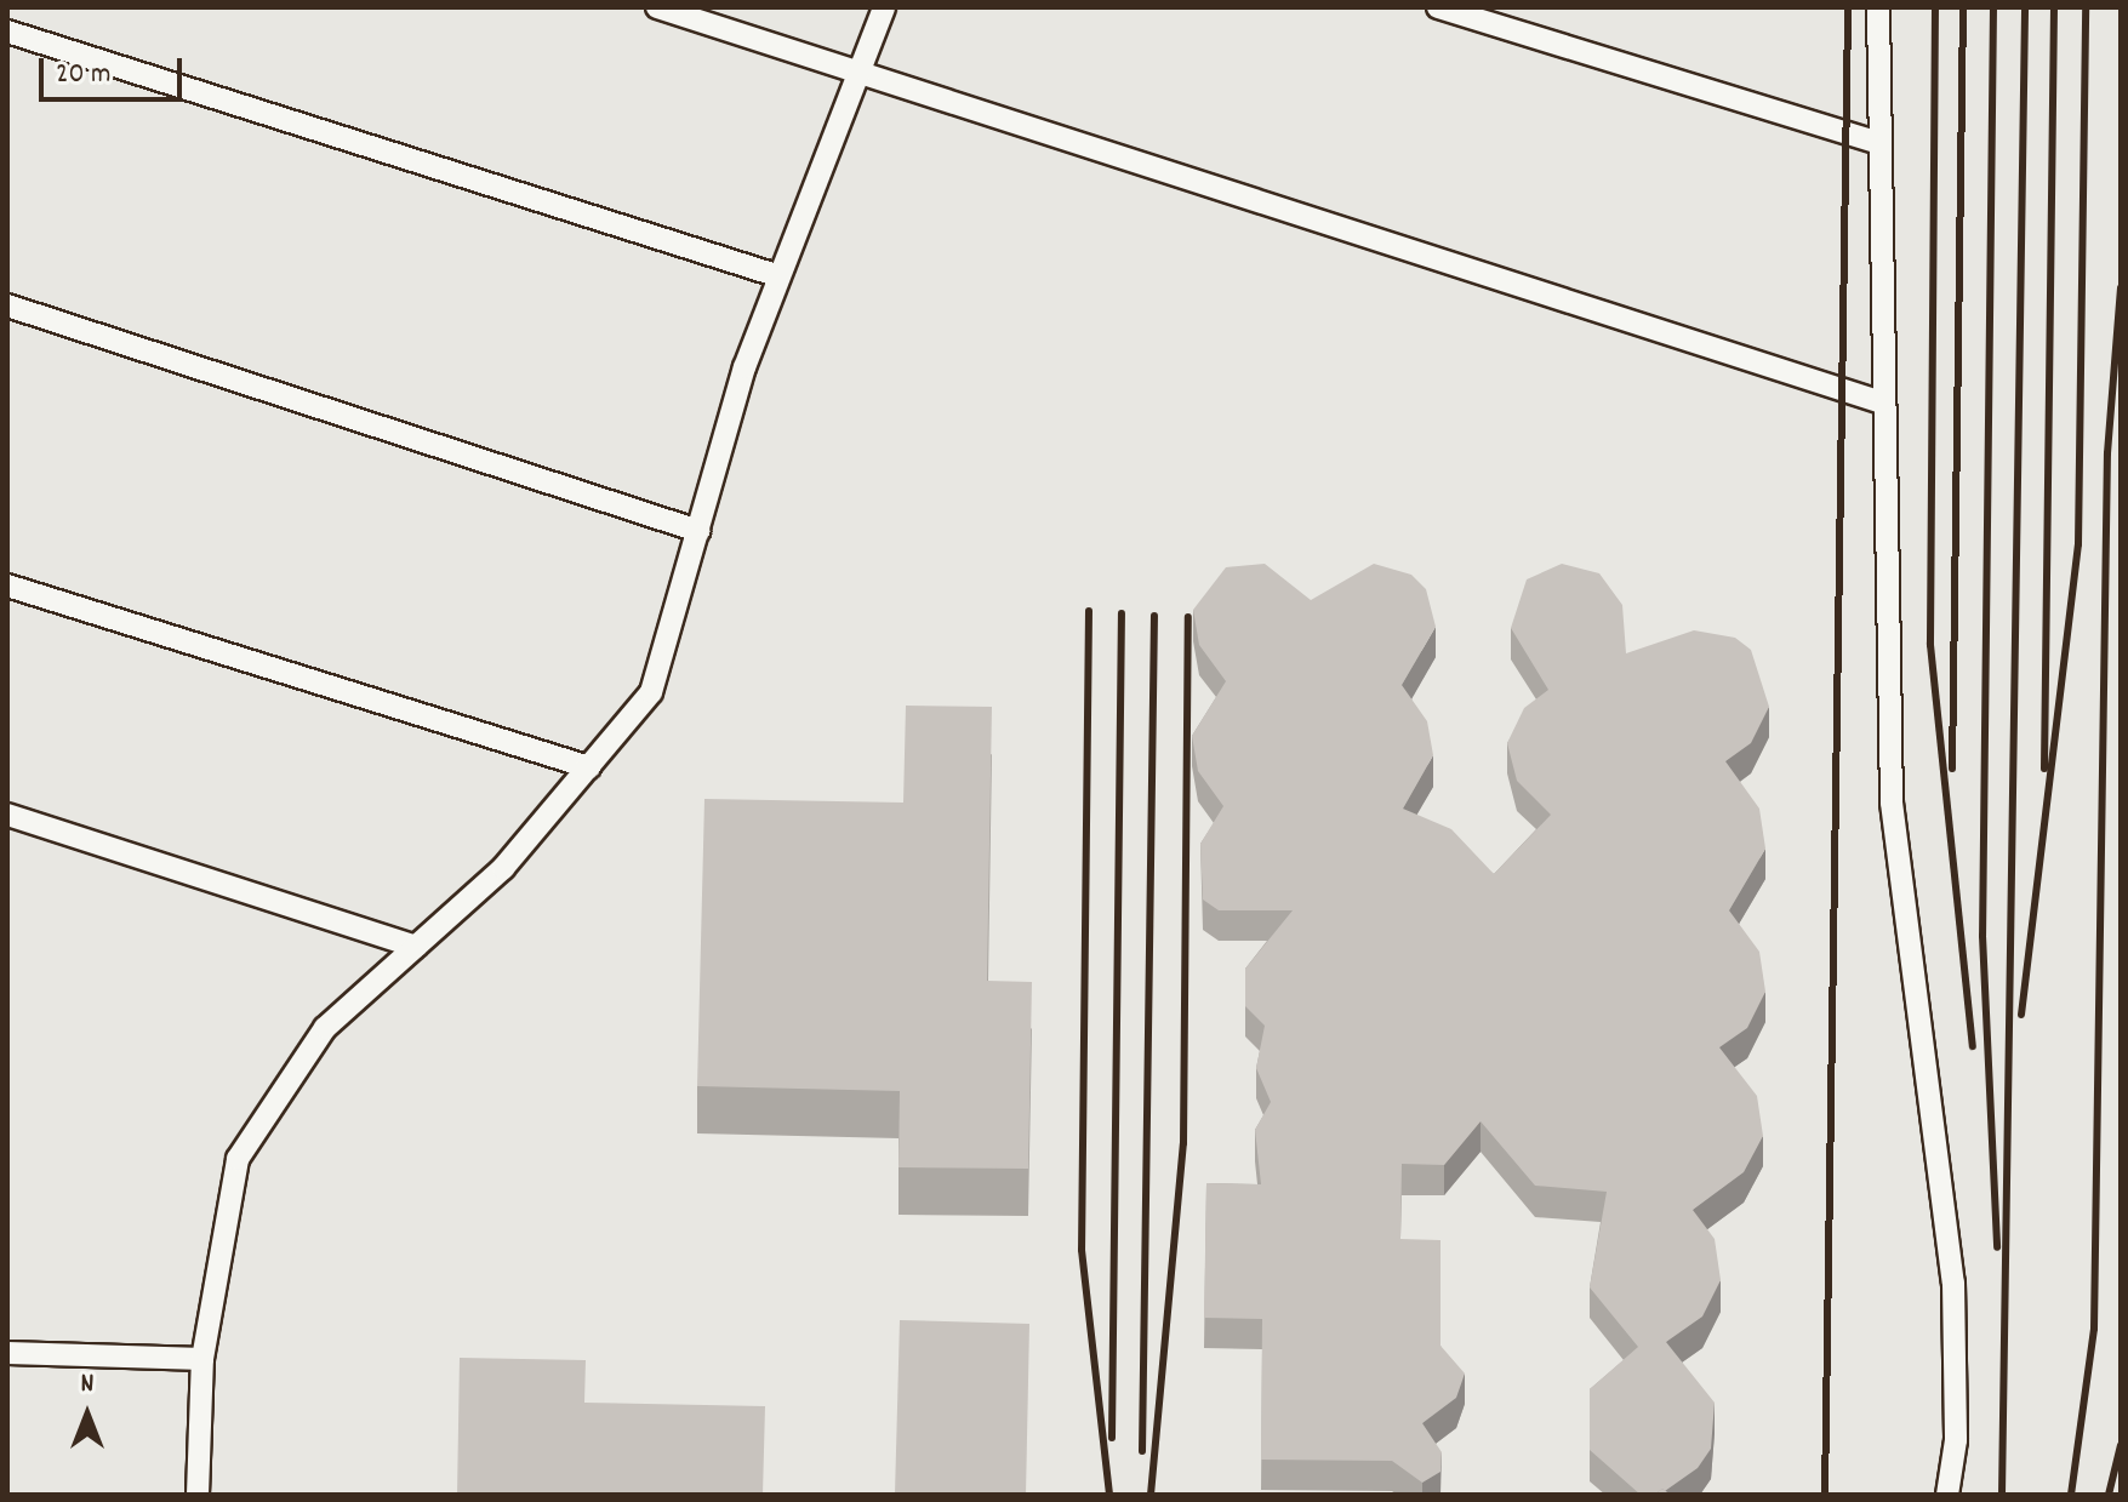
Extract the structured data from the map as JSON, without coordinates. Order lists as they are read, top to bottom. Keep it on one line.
{"scale_bar":"20 m","north":"top"}
